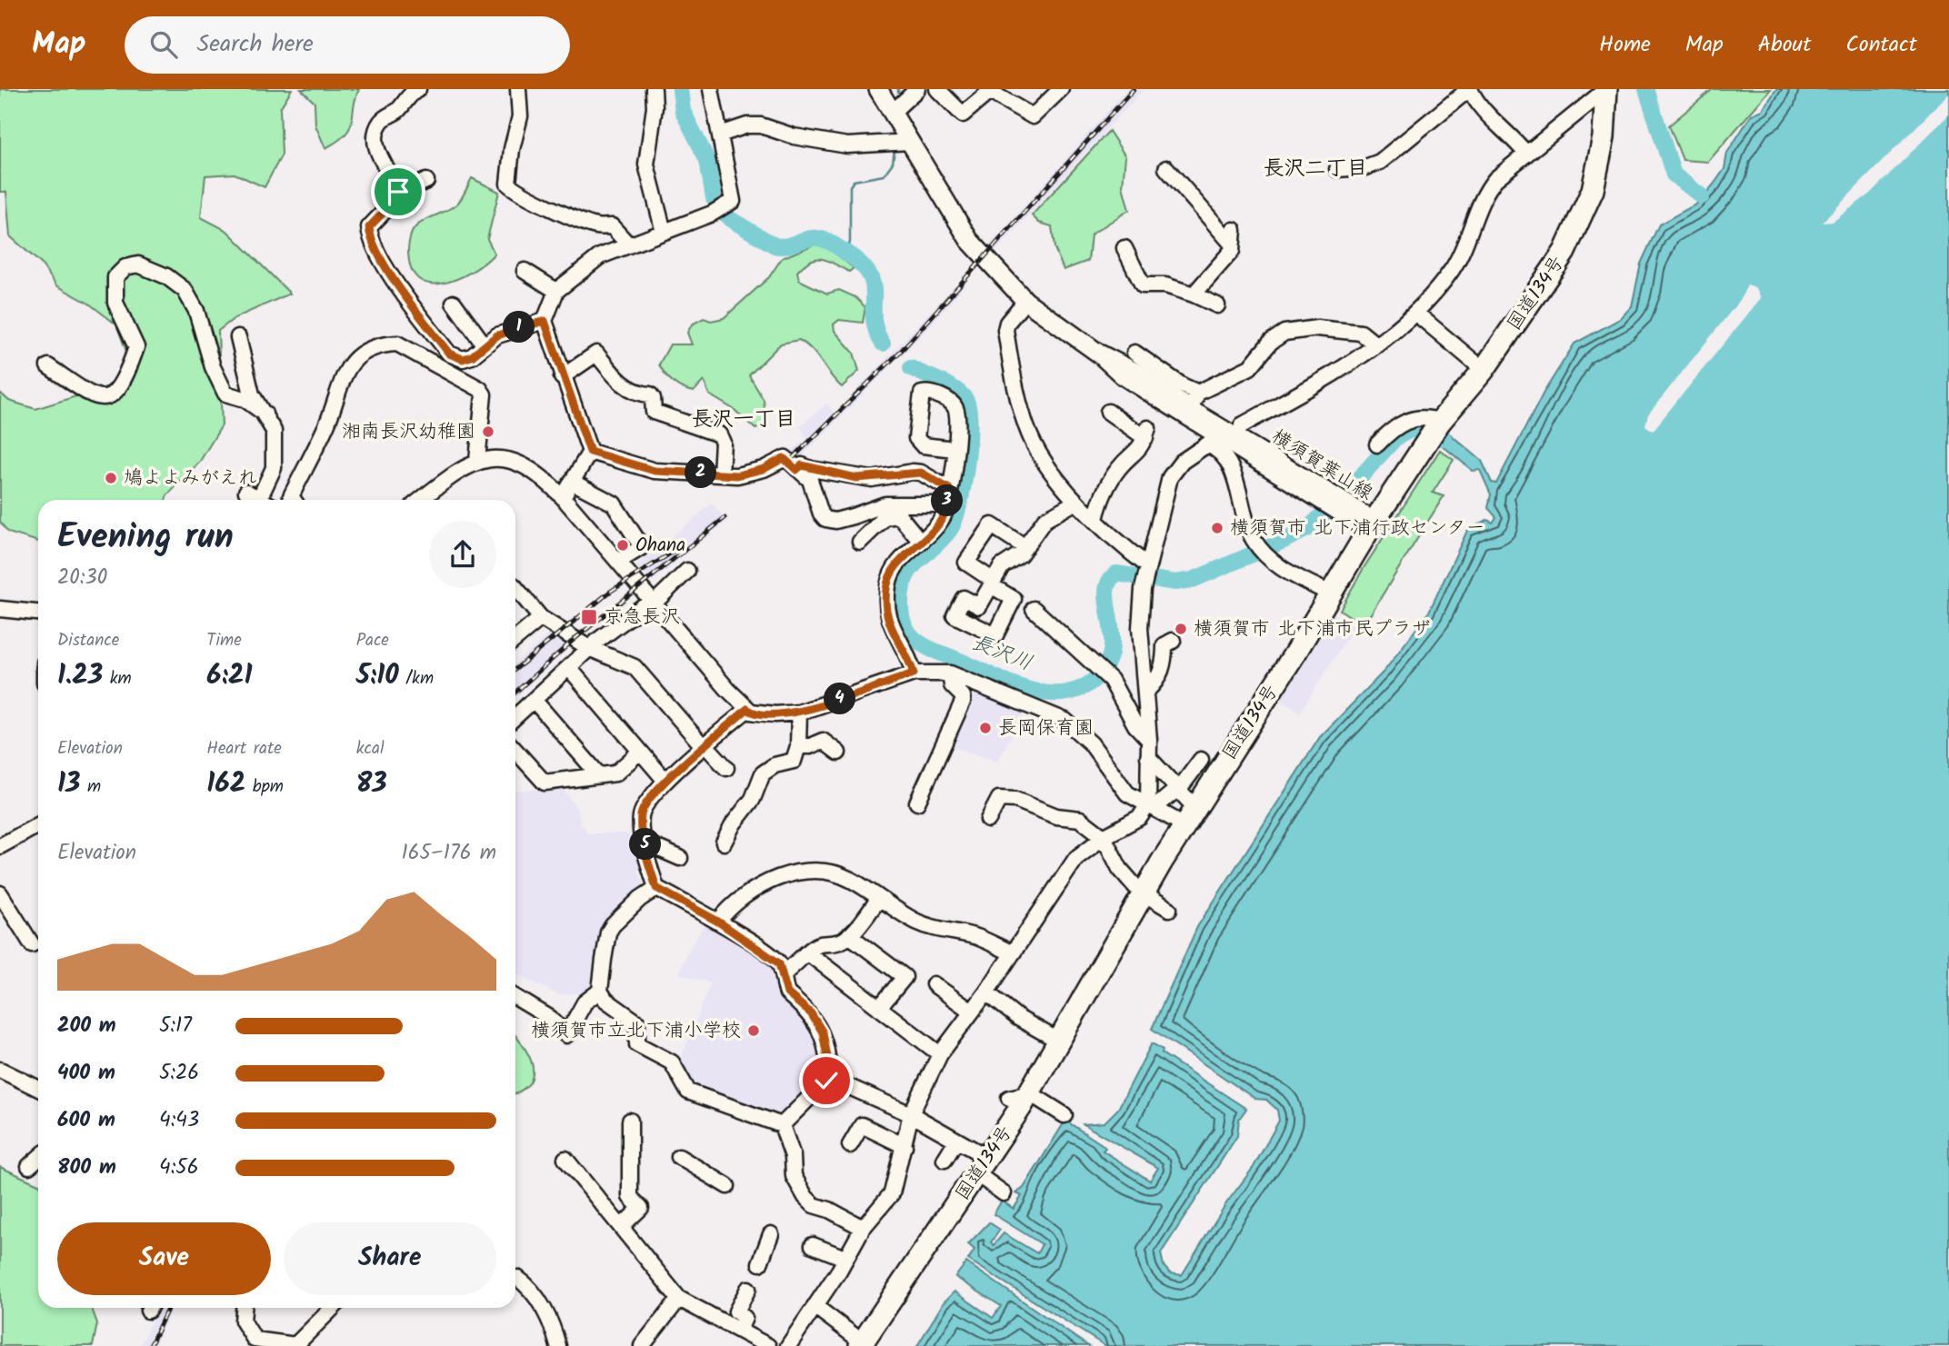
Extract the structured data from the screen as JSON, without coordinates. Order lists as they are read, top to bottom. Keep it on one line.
{"streets":{"highway":["国道134号"],"main road":["横須賀葉山線"]},"crossings":[["国道134号","横須賀葉山線"]],"districts":["長沢二丁目","長沢一丁目"],"water":["長沢川"],"places":{"other":["湘南長沢幼稚園","鳩よよみがえれ","横須賀市 北下浦行政センター","Ohana","横須賀市 北下浦市民プラザ","長岡保育園","横須賀市立北下浦小学校"],"transit":["京急長沢"]},"page":{"header":"Map","search":"Search here","nav":["Home","Map","About","Contact"],"pins":["1","2","3","4","5"],"heading":["Evening run","20:30"],"stats":[["Distance","1.23 km"],["Time","6:21"],["Pace","5:10 /km"],["Elevation","13 m"],["Heart rate","162 bpm"],["kcal","83"]],"chart":["Elevation","165–176 m"],"list":[{"name":"200 m","note":"5:17"},{"name":"400 m","note":"5:26"},{"name":"600 m","note":"4:43"},{"name":"800 m","note":"4:56"}],"buttons":["Save","Share"]}}
